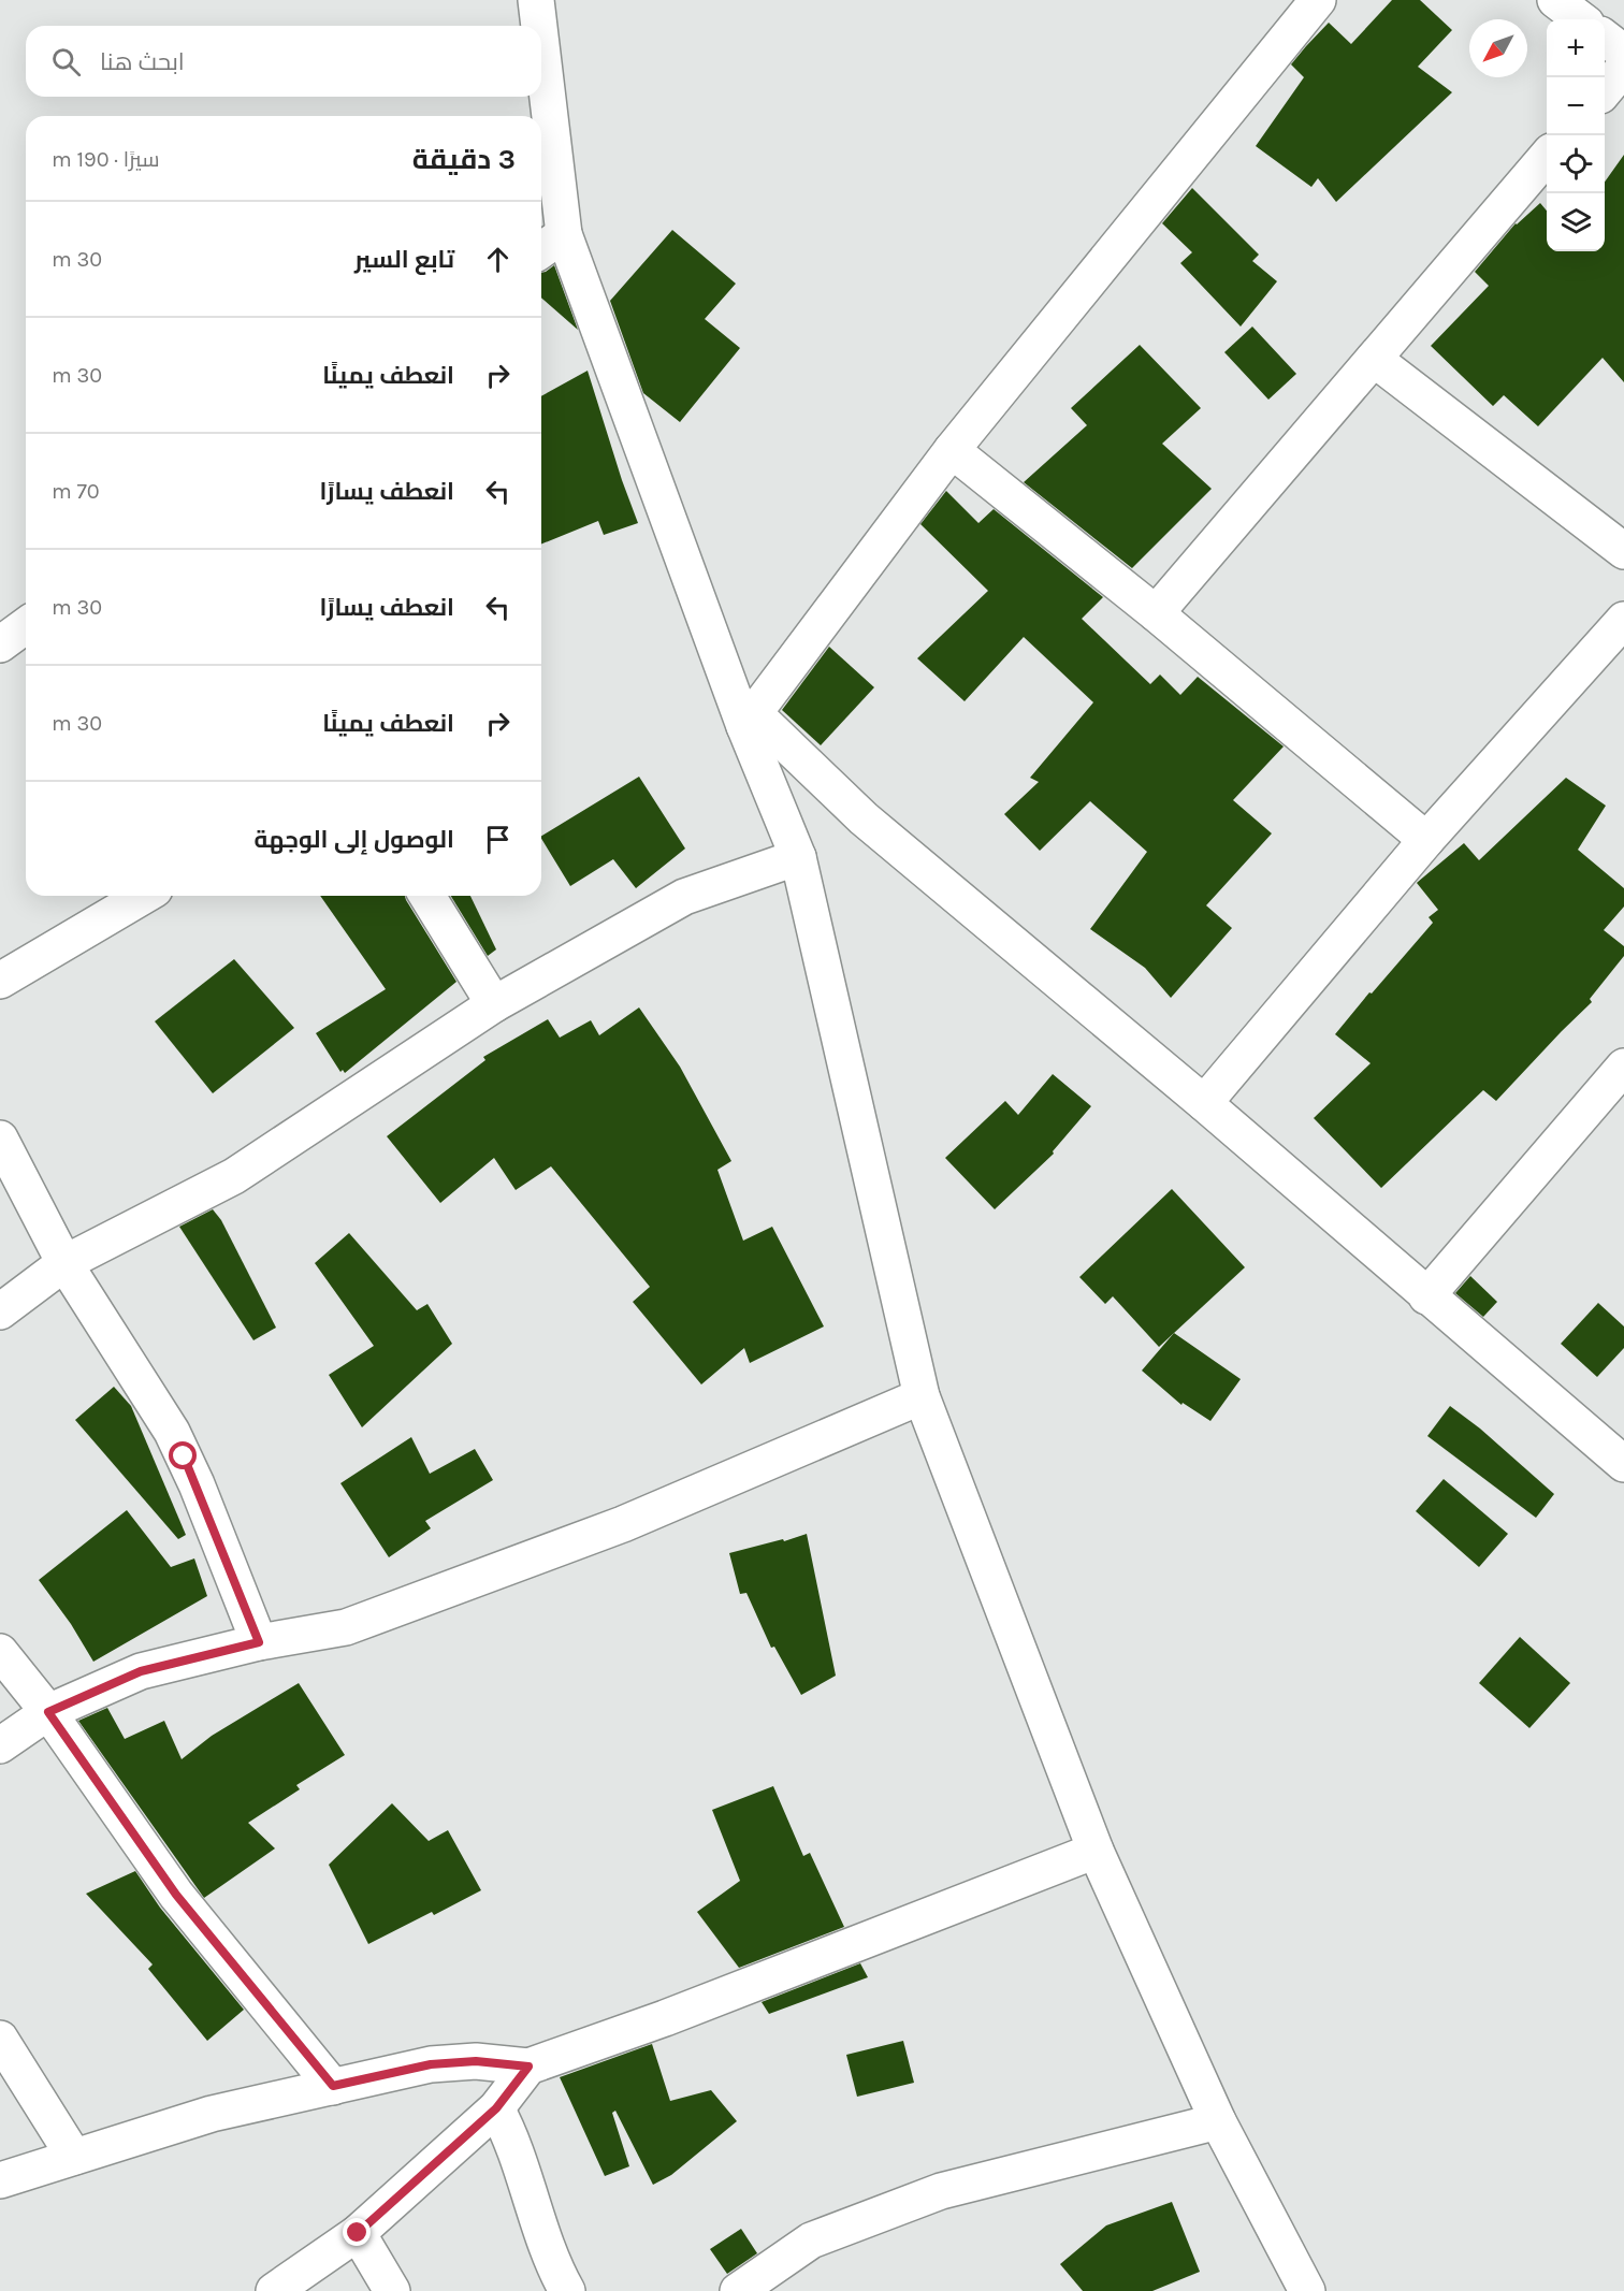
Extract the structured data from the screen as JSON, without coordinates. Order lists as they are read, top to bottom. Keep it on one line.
{"north":"bottom left","page":{"map_buttons":["+","−"],"search":"ابحث هنا","heading":["3 دقيقة","سيرًا · 190 m"],"list":[["تابع السير","30 m"],["انعطف يمينًا","30 m"],["انعطف يسارًا","70 m"],["انعطف يسارًا","30 m"],["انعطف يمينًا","30 m"],"الوصول إلى الوجهة"]}}
